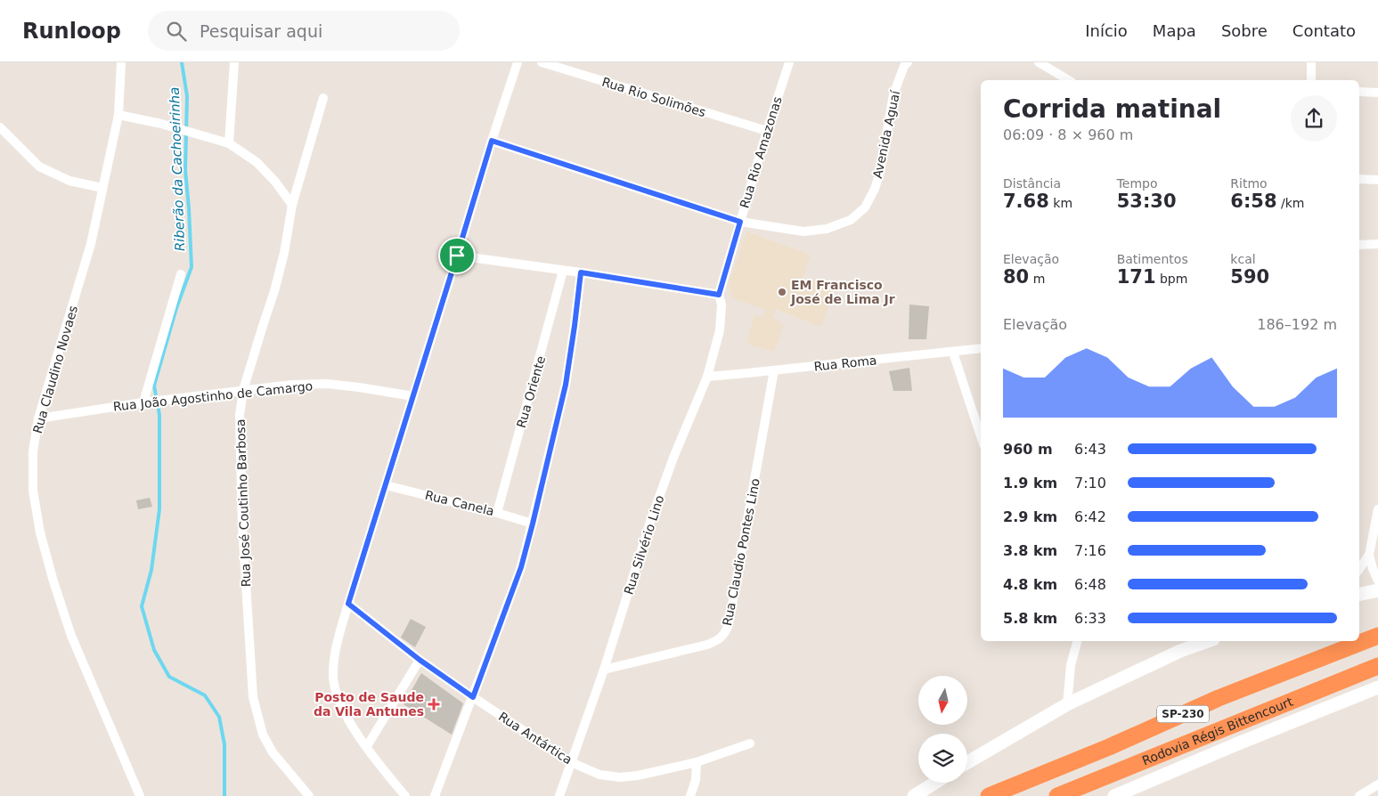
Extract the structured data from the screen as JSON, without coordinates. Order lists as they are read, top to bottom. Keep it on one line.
{"streets":{"highway":["SP-230","Rodovia Régis Bittencourt"],"street":["Rua Rio Solimões","Avenida Aguaí","Rua Rio Amazonas","Rua Roma","Rua Claudino Novaes","Rua Oriente","Rua João Agostinho de Camargo","Rua José Coutinho Barbosa","Rua Canela","Rua Silvério Lino","Rua Claudio Pontes Lino","Rua Antártica"]},"crossings":[["Rua Rio Solimões","Rua Rio Amazonas"],["Avenida Aguaí","Rua Rio Amazonas"],["Rua Rio Amazonas","Rua Silvério Lino"],["Rua Roma","Rua Silvério Lino"],["Rua Roma","Rua Claudio Pontes Lino"],["Rua Claudino Novaes","Rua João Agostinho de Camargo"],["Rua Oriente","Rua Canela"],["Rua João Agostinho de Camargo","Rua José Coutinho Barbosa"],["Rua Silvério Lino","Rua Claudio Pontes Lino"],["Rua Silvério Lino","Rua Antártica"]],"water":["Riberão da Cachoeirinha"],"places":{"other":["EM Francisco José de Lima Jr"],"health":["Posto de Saude da Vila Antunes"]},"north":"bottom","page":{"header":"Runloop","search":"Pesquisar aqui","nav":["Início","Mapa","Sobre","Contato"],"heading":["Corrida matinal","06:09 · 8 × 960 m"],"stats":[["Distância","7.68 km"],["Tempo","53:30"],["Ritmo","6:58 /km"],["Elevação","80 m"],["Batimentos","171 bpm"],["kcal","590"]],"chart":["Elevação","186–192 m"],"list":[{"name":"960 m","note":"6:43"},{"name":"1.9 km","note":"7:10"},{"name":"2.9 km","note":"6:42"},{"name":"3.8 km","note":"7:16"},{"name":"4.8 km","note":"6:48"},{"name":"5.8 km","note":"6:33"}]}}
